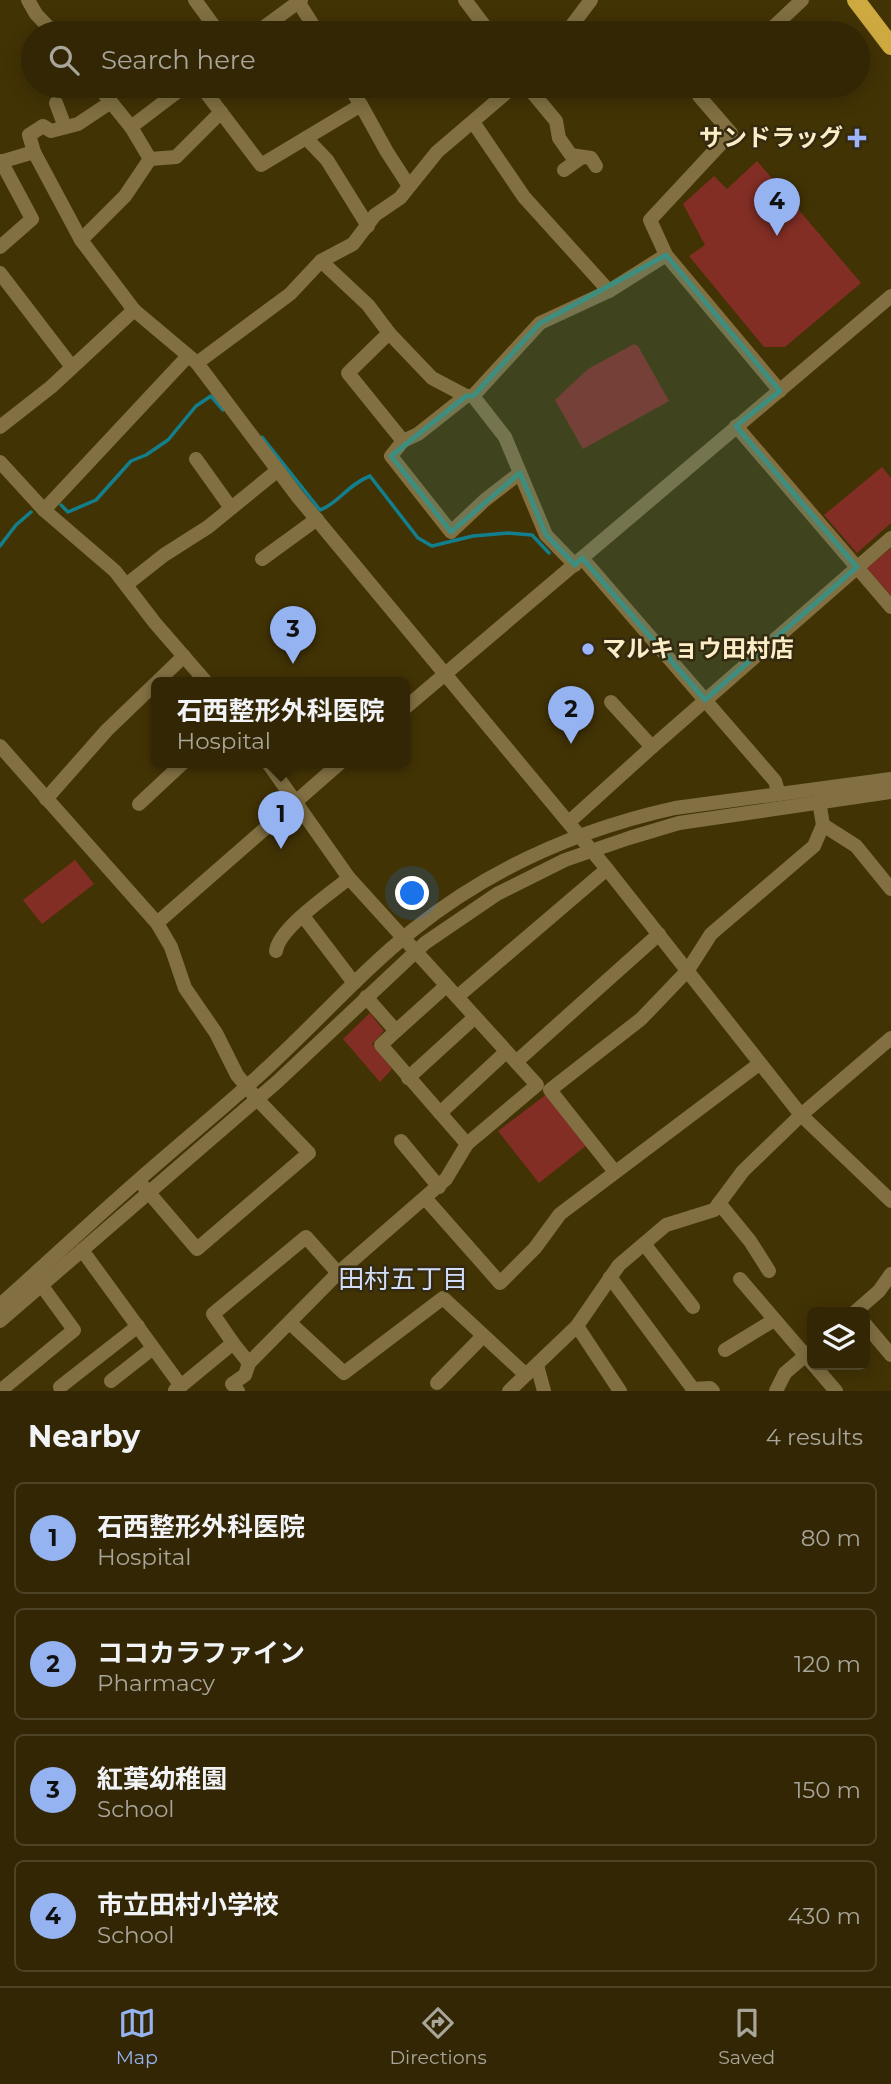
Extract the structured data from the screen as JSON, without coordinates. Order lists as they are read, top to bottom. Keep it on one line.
{"districts":["田村五丁目"],"places":{"health":["サンドラッグ"],"other":["マルキョウ田村店"]},"page":{"search":"Search here","pins":["4","3","2","1"],"popup":["石西整形外科医院","Hospital"],"heading":["Nearby","4 results"],"list":[{"mark":"1","name":"石西整形外科医院","note":"Hospital","value":"80 m"},{"mark":"2","name":"ココカラファイン","note":"Pharmacy","value":"120 m"},{"mark":"3","name":"紅葉幼稚園","note":"School","value":"150 m"},{"mark":"4","name":"市立田村小学校","note":"School","value":"430 m"}],"nav":["Map","Directions","Saved"]}}
